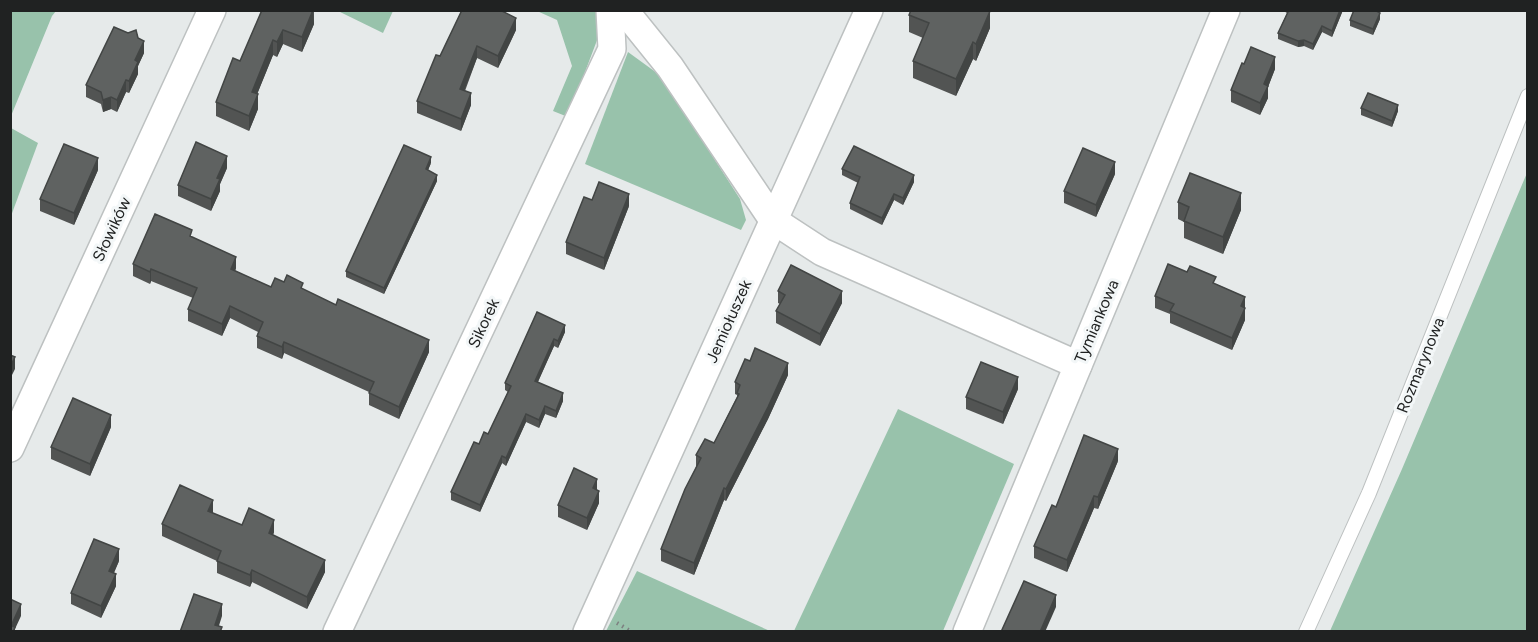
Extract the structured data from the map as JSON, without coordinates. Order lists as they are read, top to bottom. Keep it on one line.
{"streets":{"street":["Słowików","Jemiołuszek","Tymiankowa","Sikorek"],"lane":["Rozmarynowa"]}}
